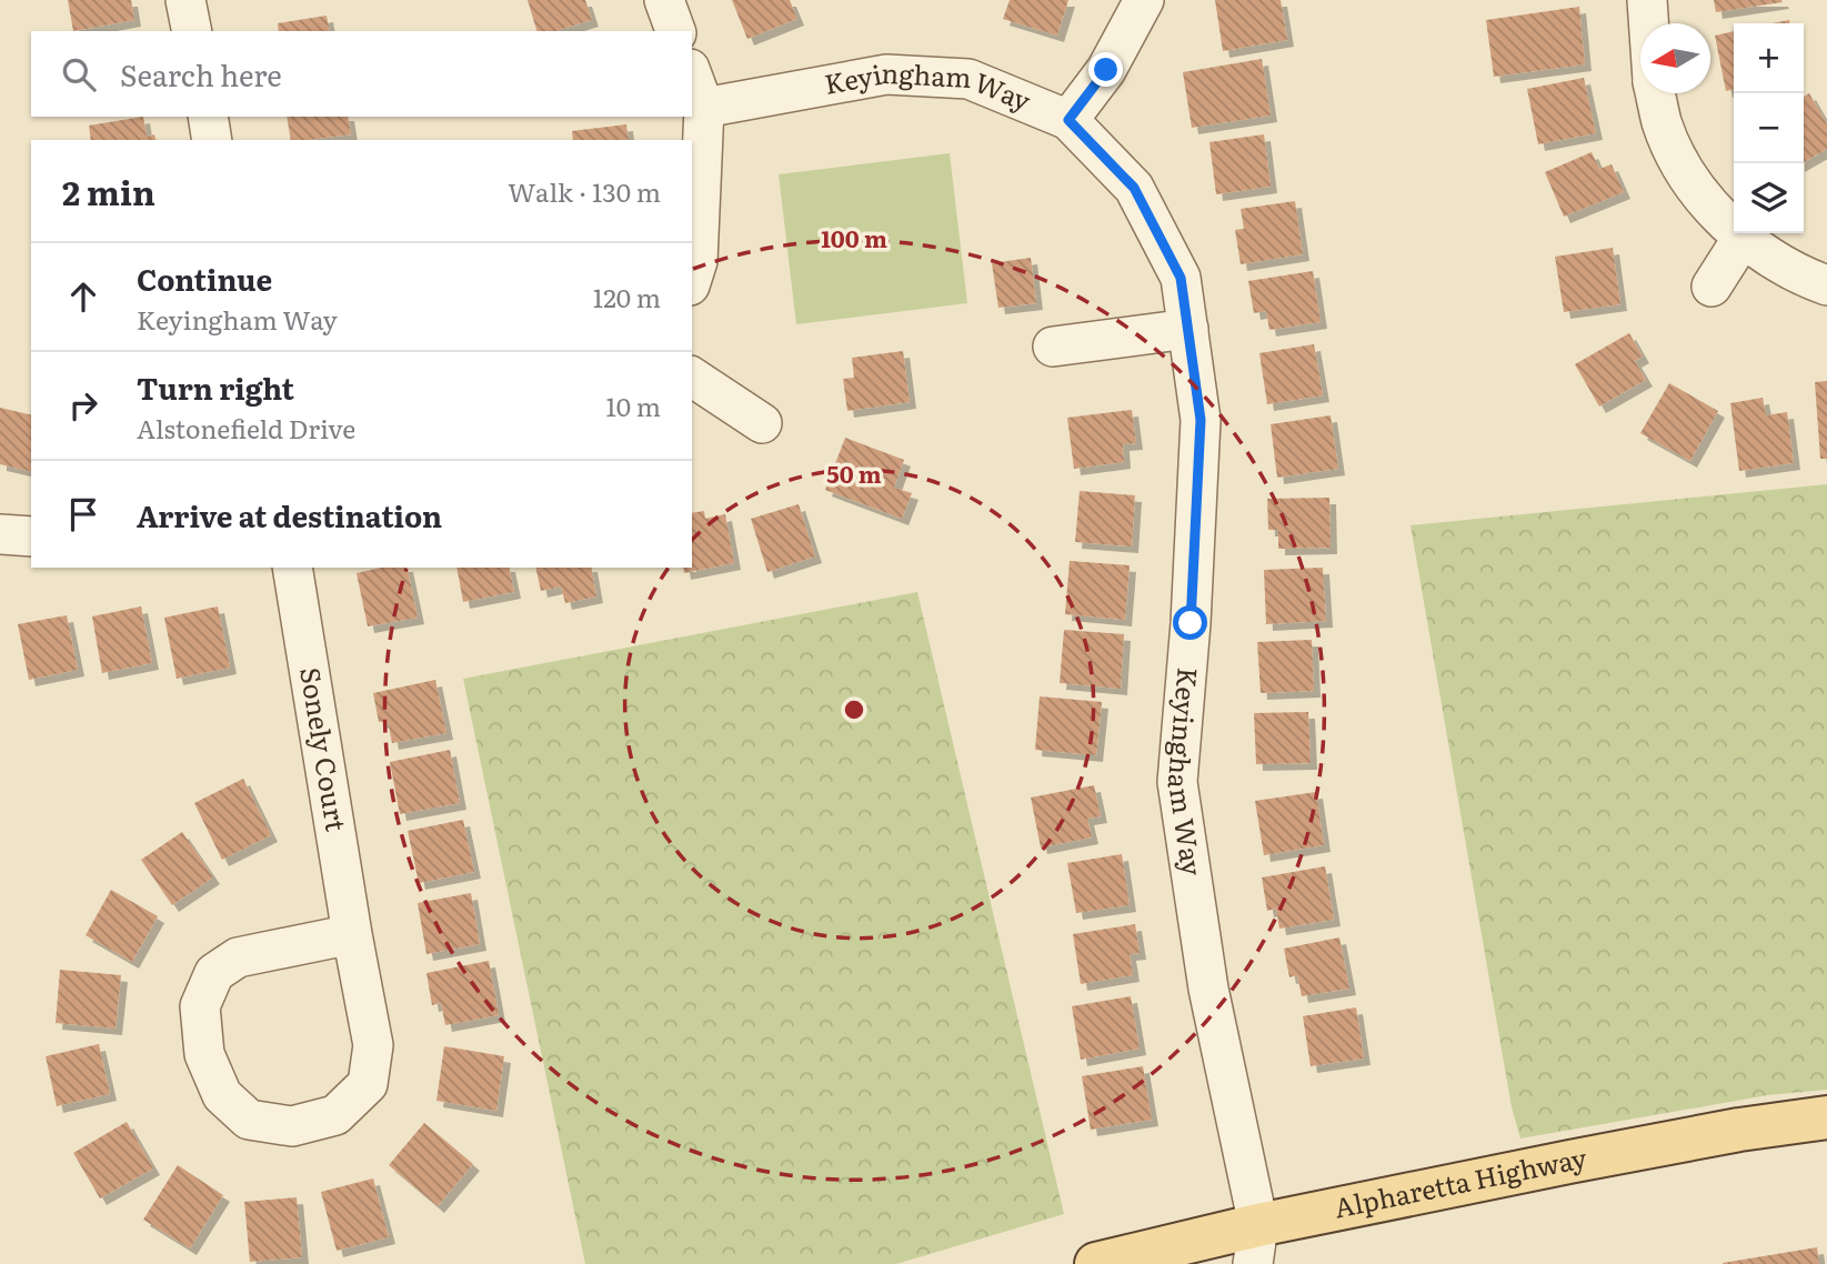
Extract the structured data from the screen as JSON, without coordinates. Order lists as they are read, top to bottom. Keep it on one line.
{"streets":{"main road":["Alpharetta Highway"],"street":["Keyingham Way","Sonely Court"]},"crossings":[["Keyingham Way","Alpharetta Highway"]],"north":"left","page":{"map_buttons":["+","−"],"search":"Search here","heading":["2 min","Walk · 130 m"],"list":[["Continue","Keyingham Way","120 m"],["Turn right","Alstonefield Drive","10 m"],"Arrive at destination"]},"rings":["100 m","50 m"]}
